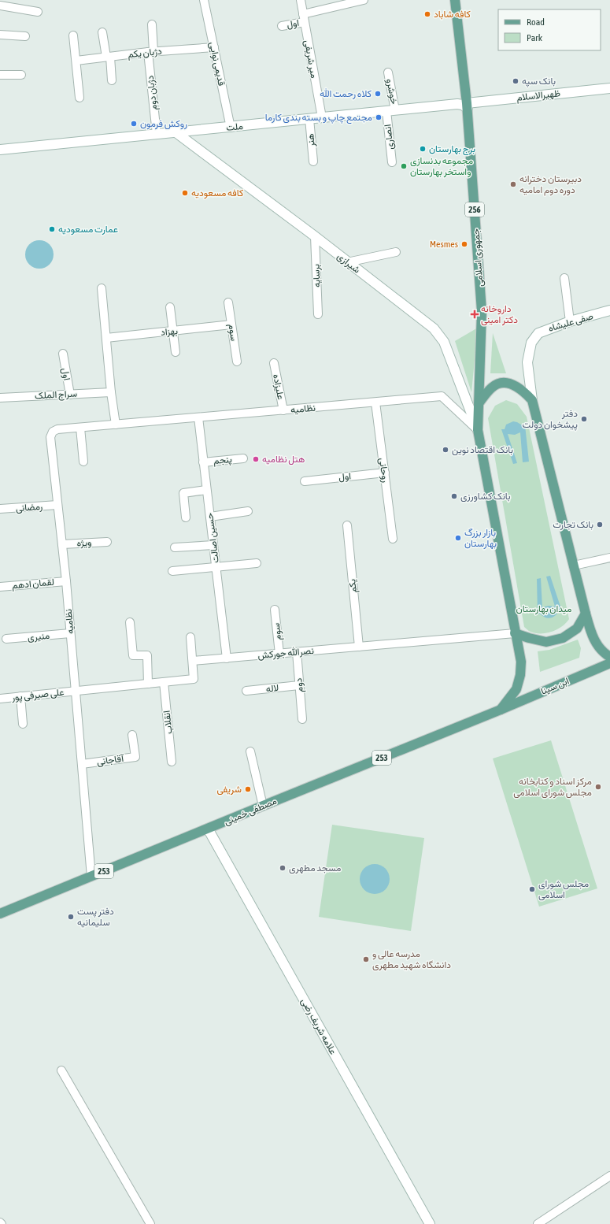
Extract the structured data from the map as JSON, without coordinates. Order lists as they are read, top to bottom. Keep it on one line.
{"streets":{"main road":["ظهیرالاسلام","ملت","256","جمهوری اسلامی","شیرازی","صفی علیشاه","ابن سینا","253","مصطفی خمینی","علامه شریف رضی"],"street":["اول","دژبان یکم","میر شریفی","قدیمی نوایی","خوشرو","دژبان دوم","انصاری","هنر","برسایه","بهزاد","سوم","علیزاده","سراج الملک","نظامیه","پنجم","روحانی","رمضانی","حسین اصالت","ویژه","لقمان ادهم","یکم","منیری","نصرالله جورکش","دوم","لاله","علی صیرفی پور","انقلاب","آقاجانی"]},"crossings":[["اول","میر شریفی"],["اول","سراج الملک"],["اول","روحانی"],["دژبان یکم","قدیمی نوایی"],["دژبان یکم","دژبان دوم"],["میر شریفی","ملت"],["قدیمی نوایی","ملت"],["خوشرو","ملت"],["خوشرو","انصاری"],["دژبان دوم","ملت"],["ظهیرالاسلام","ملت"],["ظهیرالاسلام","جمهوری اسلامی"],["ملت","انصاری"],["ملت","هنر"],["ملت","جمهوری اسلامی"],["ملت","شیرازی"],["شیرازی","برسایه"],["شیرازی","نظامیه"],["بهزاد","سوم"],["سوم","نصرالله جورکش"],["علیزاده","نظامیه"],["نظامیه","روحانی"],["نظامیه","رمضانی"],["نظامیه","حسین اصالت"],["نظامیه","ویژه"],["نظامیه","لقمان ادهم"],["نظامیه","منیری"],["نظامیه","علی صیرفی پور"],["نظامیه","آقاجانی"],["نظامیه","مصطفی خمینی"],["پنجم","حسین اصالت"],["حسین اصالت","نصرالله جورکش"],["یکم","نصرالله جورکش"],["نصرالله جورکش","دوم"],["دوم","لاله"],["ابن سینا","مصطفی خمینی"],["مصطفی خمینی","علامه شریف رضی"]],"parks":["میدان بهارستان"],"places":{"other":["کافه شاباد","بانک سپه","كلاه رحمت الله","مجتمع چاپ و بسته بندی کارما","روکش فرمون","برج بهارستان","مجموعه بدنسازی واستخر بهارستان","دبیرستان دخترانه دوره دوم امامیه","کافه مسعودیه","عمارت مسعودیه","Mesmes","دفتر پیشخوان دولت","بانک اقتصاد نوین","هتل نظامیه","بانک کشاورزی","بانک تجارت","بازار بزرگ بهارستان","مرکز اسناد و کتابخانه مجلس شورای اسلامی","شریفی","مسجد مطهری","مجلس شورای اسلامی","دفتر پست سلیمانیه","مدرسه عالی و دانشگاه شهید مطهری"],"health":["داروخانه دکتر امینی"]},"legend":["Road","Park"]}
